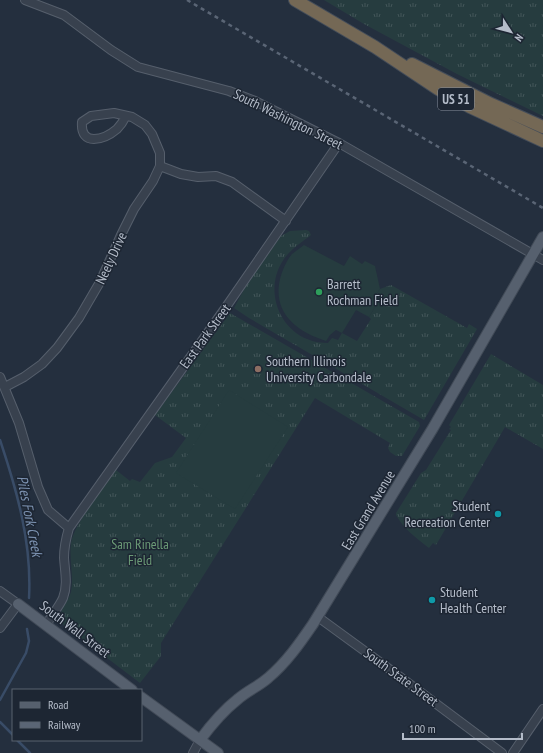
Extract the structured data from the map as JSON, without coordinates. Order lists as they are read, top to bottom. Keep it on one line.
{"streets":{"highway":["US 51"],"main road":["East Grand Avenue","South Wall Street"],"street":["South Washington Street","Neely Drive","East Park Street","South State Street"]},"crossings":[["South Washington Street","East Park Street"],["South Washington Street","East Grand Avenue"],["East Grand Avenue","South State Street"]],"water":["Piles Fork Creek"],"parks":["Sam Rinella Field"],"places":["Barrett Rochman Field","Southern Illinois University Carbondale","Student Recreation Center","Student Health Center"],"legend":["Road","Railway"],"scale_bar":"100 m","north":"bottom right"}
